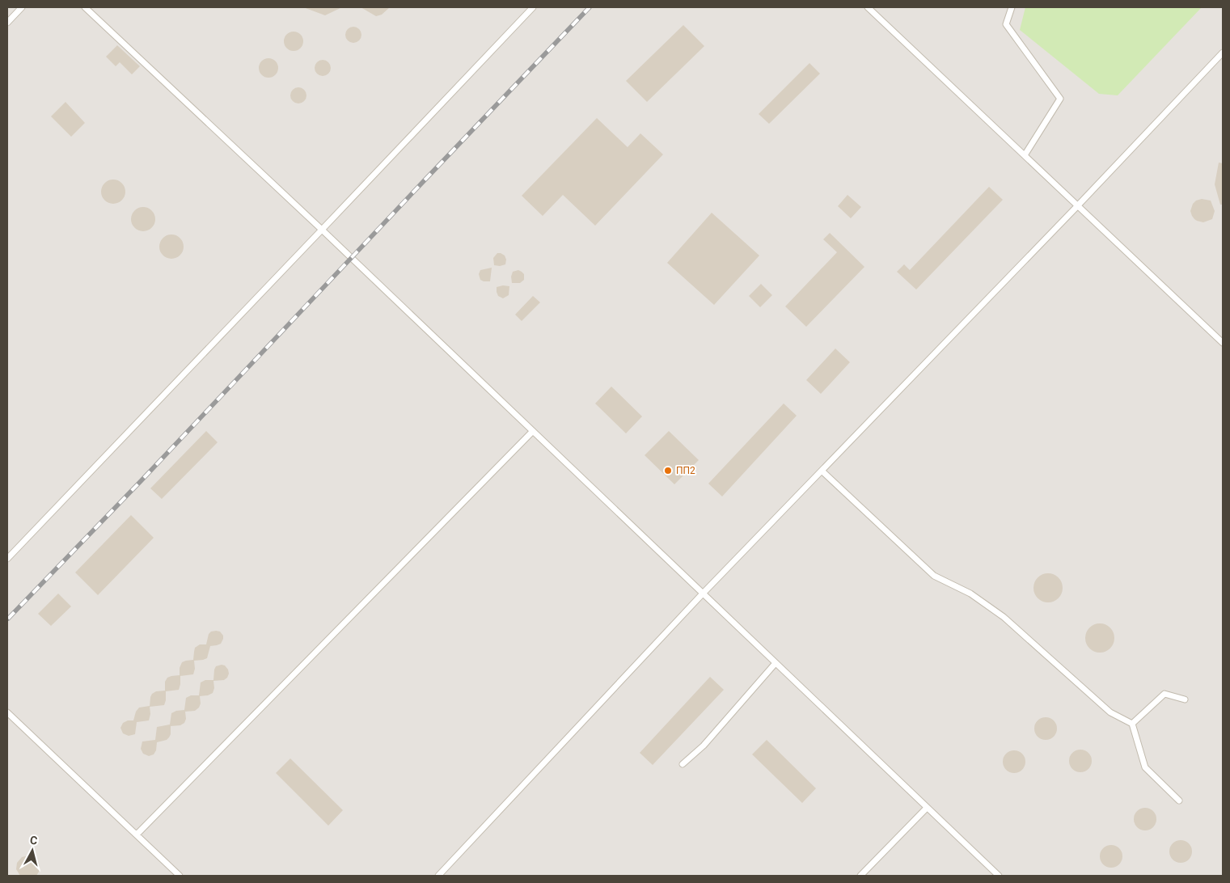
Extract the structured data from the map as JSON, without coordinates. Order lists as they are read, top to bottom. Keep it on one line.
{"places":["ПП2"],"north":"top"}
